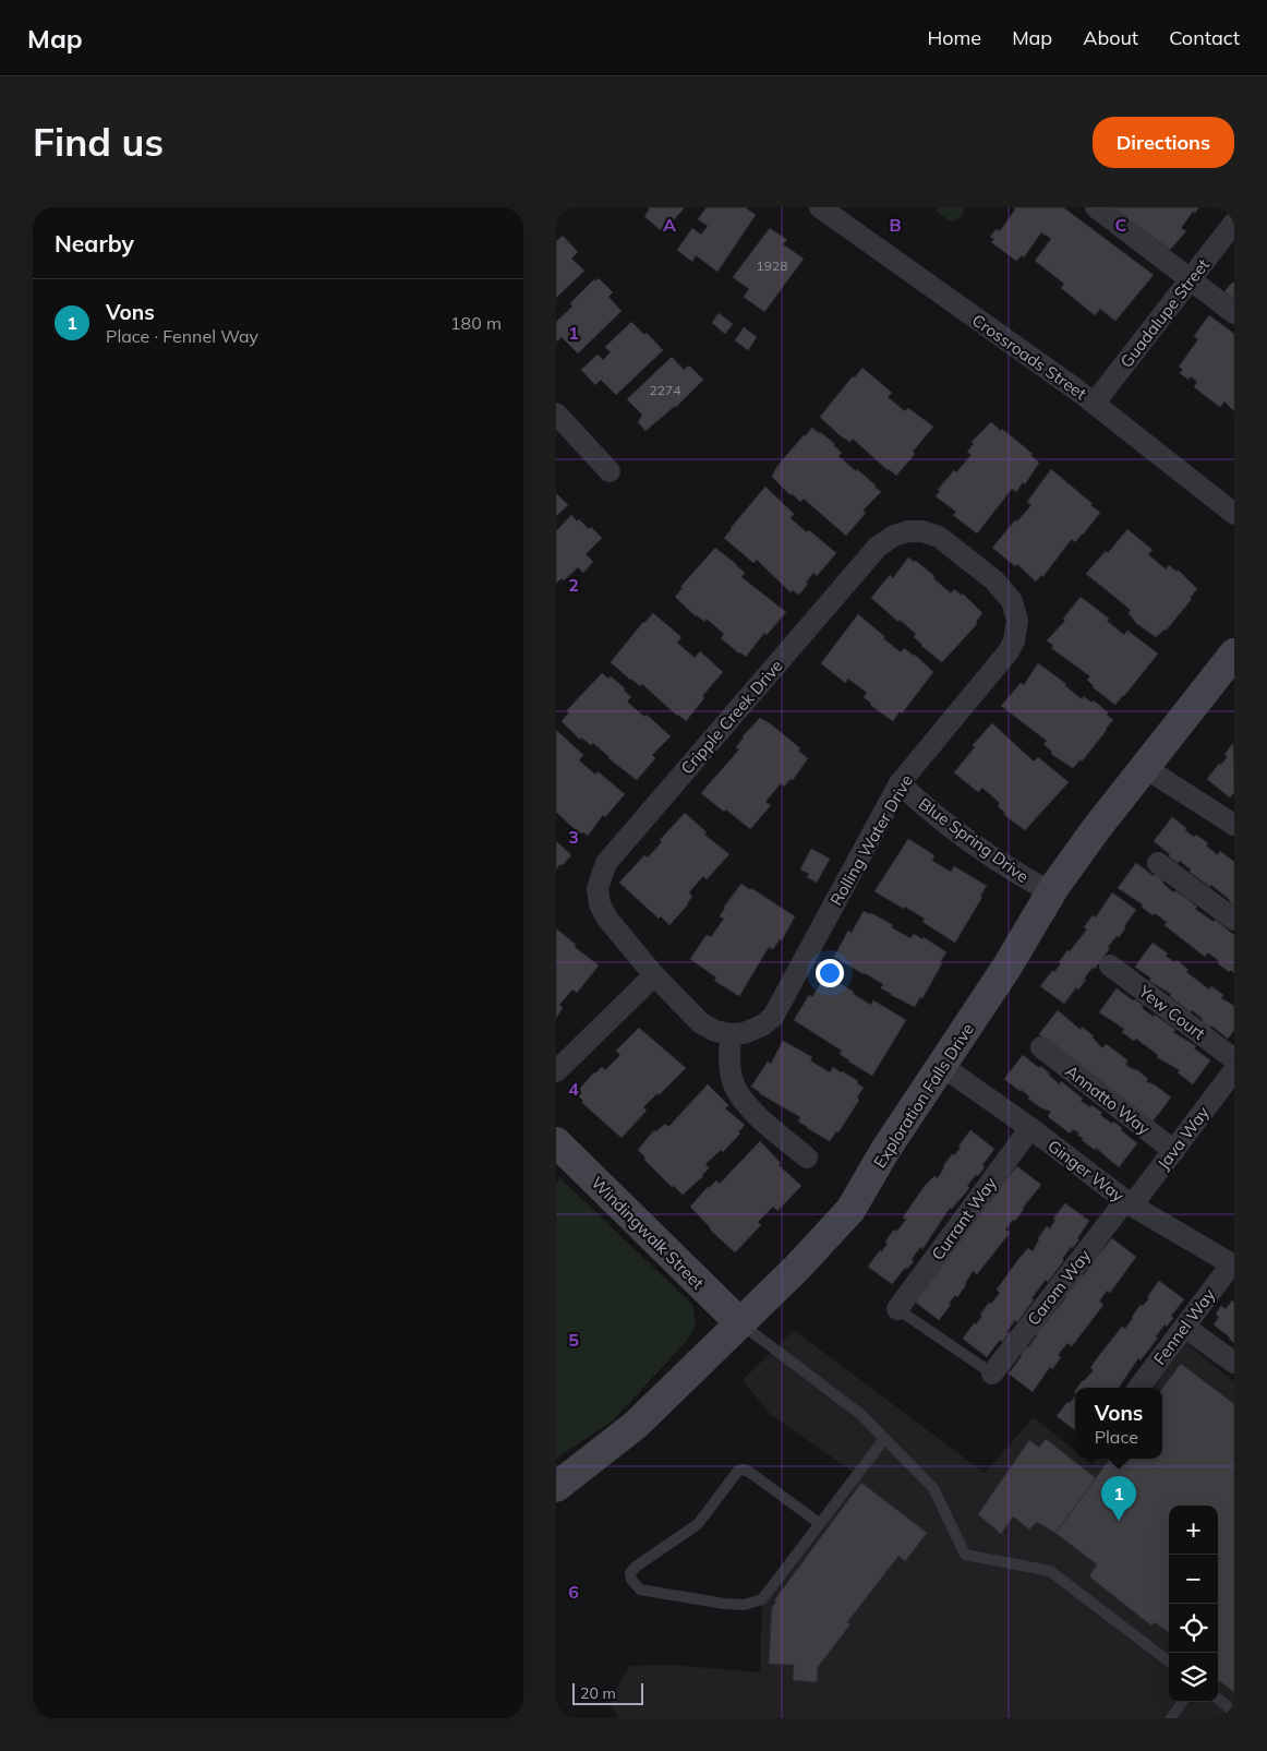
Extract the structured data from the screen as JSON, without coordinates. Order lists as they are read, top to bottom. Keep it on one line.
{"streets":{"street":["Guadalupe Street","Crossroads Street","Cripple Creek Drive","Rolling Water Drive","Blue Spring Drive","Yew Court","Exploration Falls Drive","Annatto Way","Java Way","Ginger Way","Currant Way","Windingwalk Street","Carom Way","Fennel Way"]},"crossings":[["Guadalupe Street","Crossroads Street"],["Cripple Creek Drive","Rolling Water Drive"],["Rolling Water Drive","Blue Spring Drive"],["Blue Spring Drive","Exploration Falls Drive"],["Exploration Falls Drive","Ginger Way"],["Exploration Falls Drive","Windingwalk Street"],["Annatto Way","Java Way"],["Java Way","Ginger Way"],["Java Way","Carom Way"],["Ginger Way","Currant Way"],["Ginger Way","Carom Way"],["Ginger Way","Fennel Way"]],"house_numbers":["1928","2274"],"scale_bar":"20 m","page":{"header":"Map","nav":["Home","Map","About","Contact"],"buttons":"Directions","title":"Find us","heading":"Nearby","list":[{"mark":"1","name":"Vons","note":"Place · Fennel Way","value":"180 m"}],"popup":["Vons","Place"],"pins":"1","map_buttons":["+","−"],"scale":"20 m"},"grid":{"columns":["A","B","C"],"rows":["1","2","3","4","5","6"]}}
